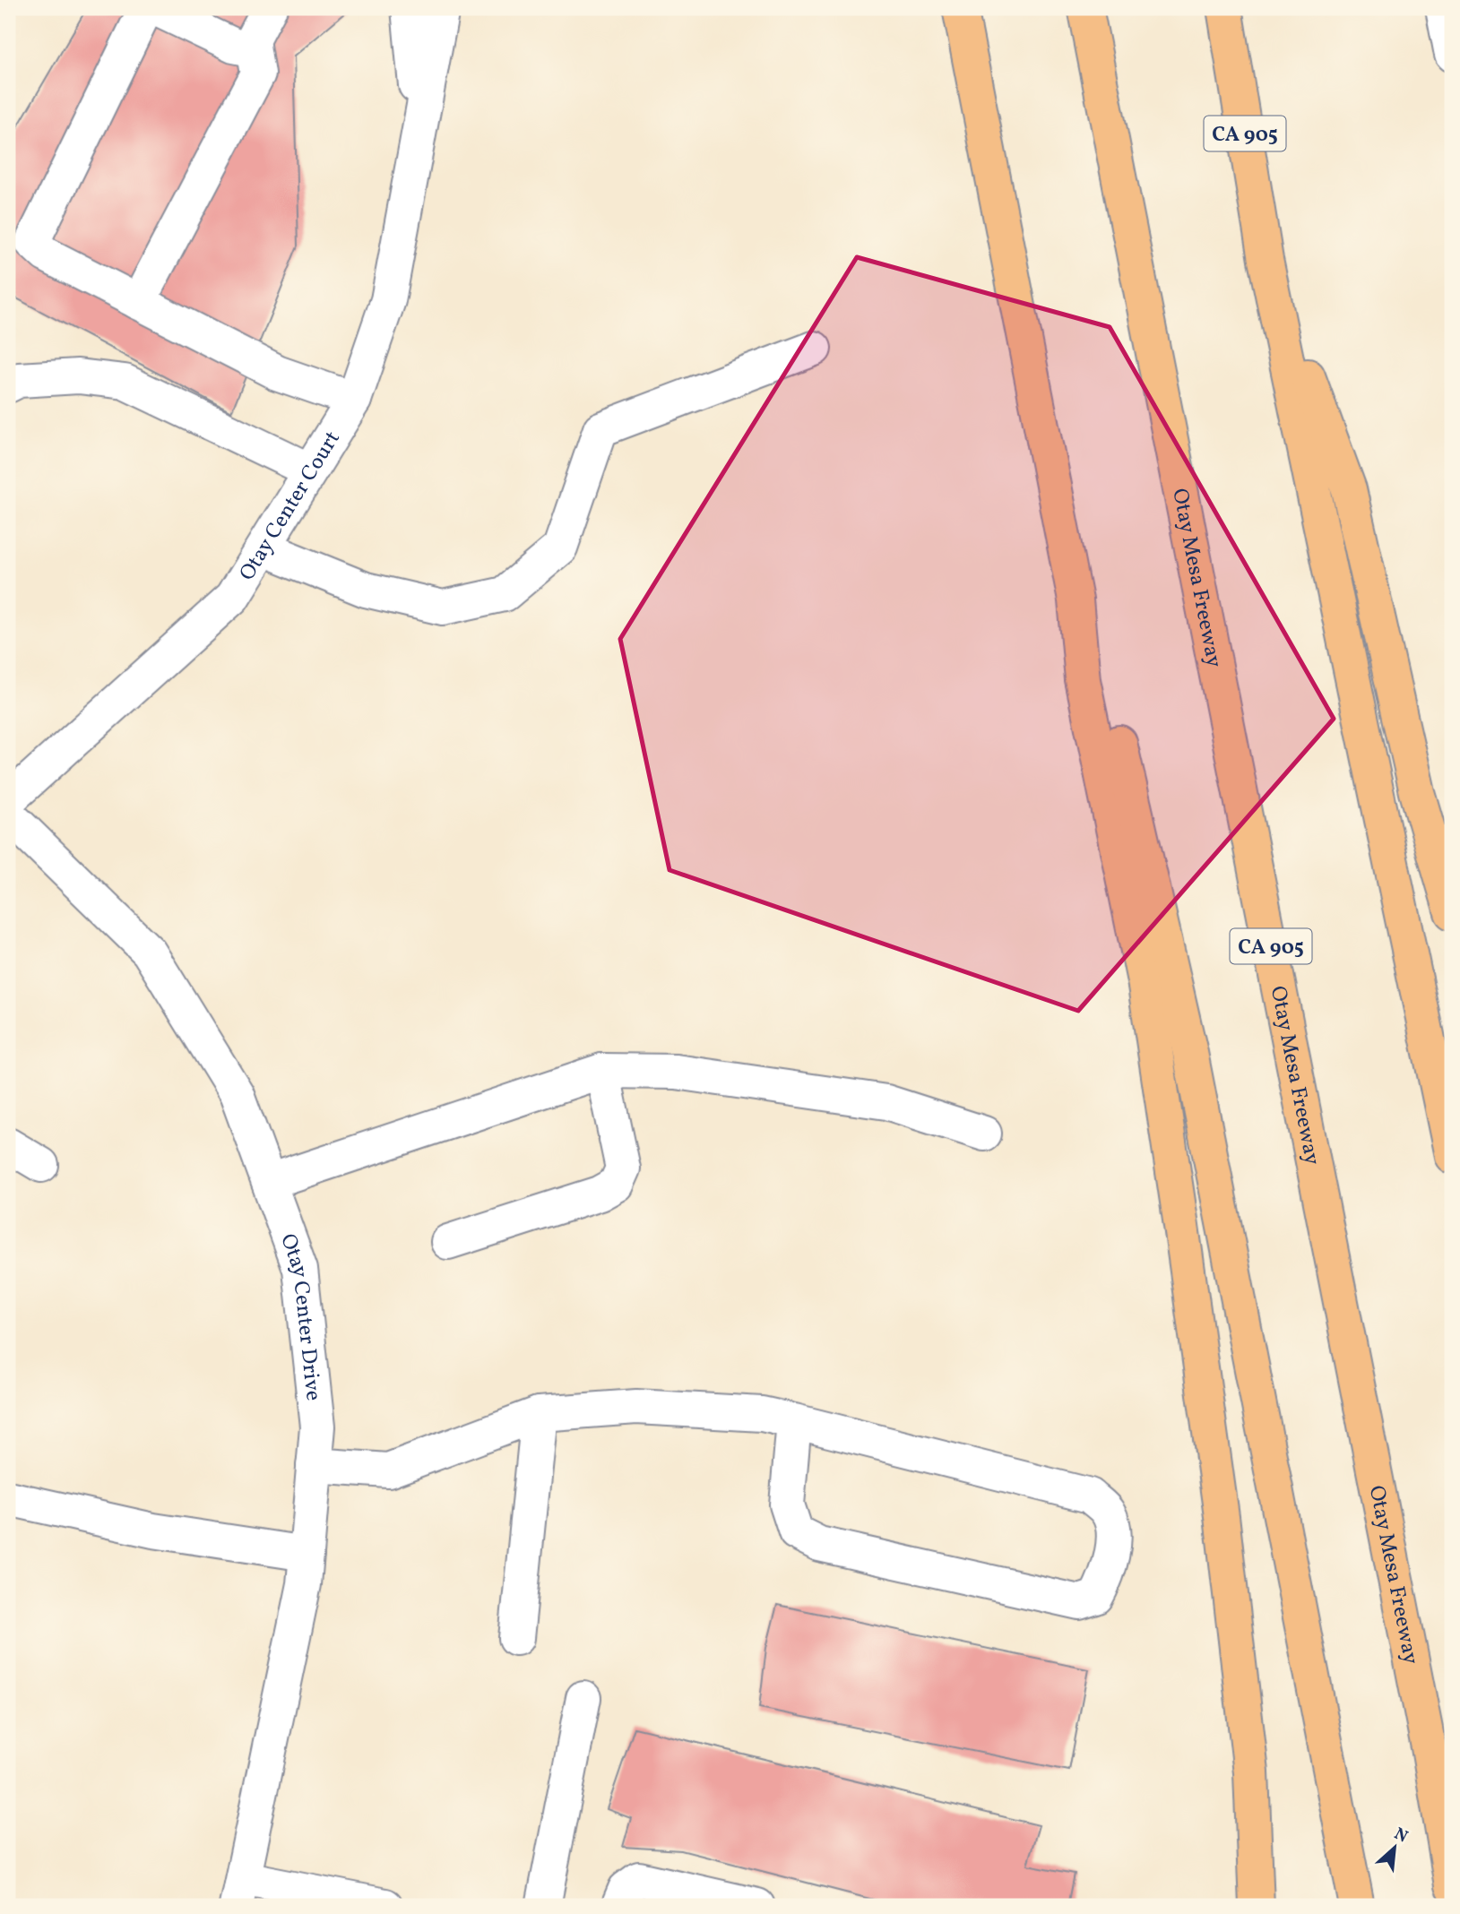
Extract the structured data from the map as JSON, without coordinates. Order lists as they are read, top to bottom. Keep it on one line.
{"streets":{"highway":["CA 905","Otay Mesa Freeway"],"street":["Otay Center Court","Otay Center Drive"]},"north":"top right"}
